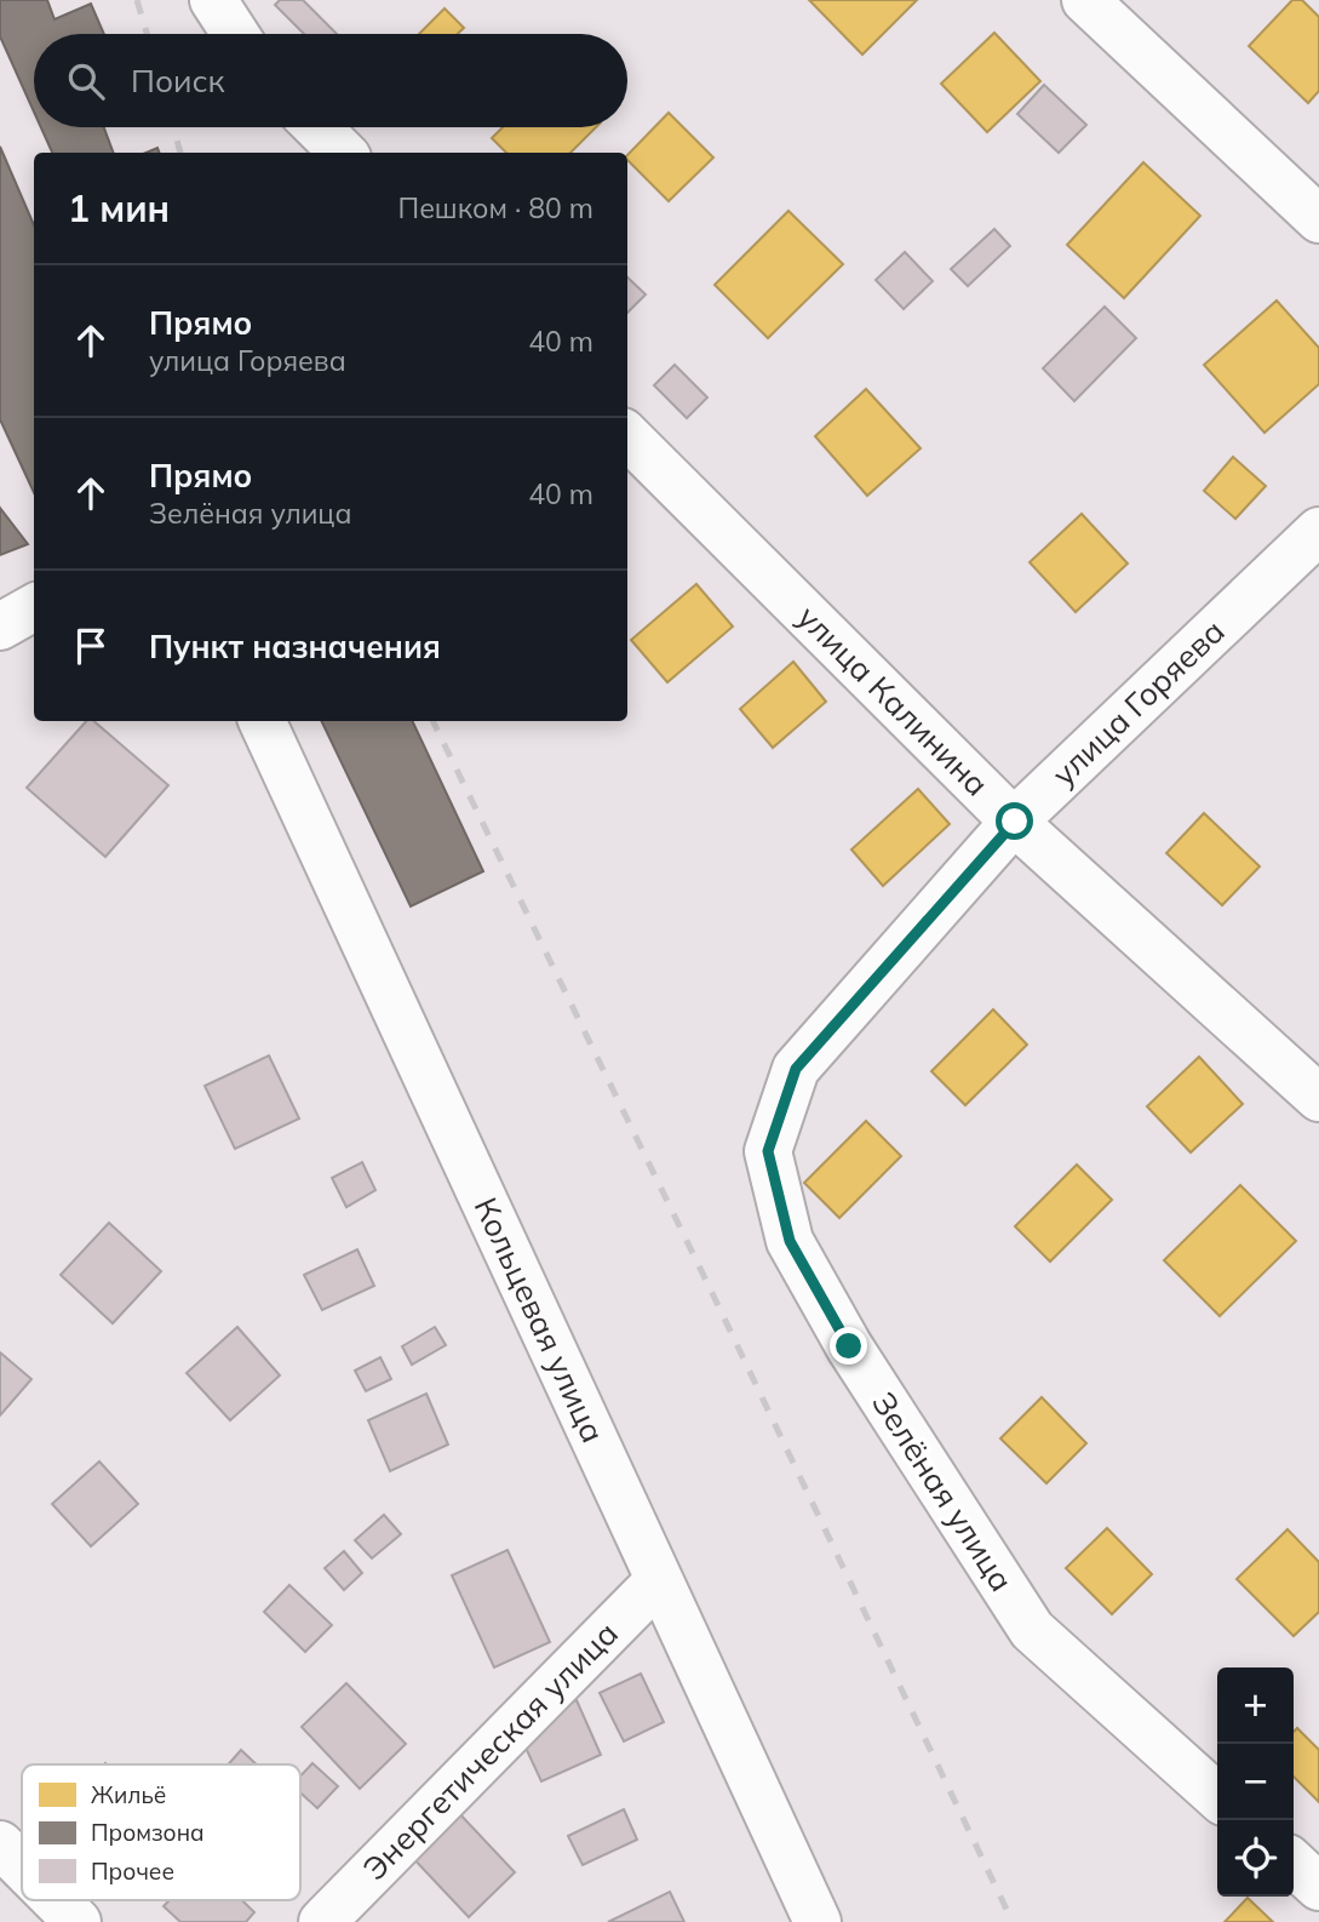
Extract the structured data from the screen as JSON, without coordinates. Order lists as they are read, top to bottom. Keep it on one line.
{"streets":{"street":["улица Калинина","улица Горяева","Кольцевая улица","Зелёная улица","Энергетическая улица"]},"crossings":[["улица Калинина","улица Горяева"],["улица Горяева","Зелёная улица"],["Кольцевая улица","Энергетическая улица"]],"legend":["Жильё","Промзона","Прочее"],"page":{"search":"Поиск","heading":["1 мин","Пешком · 80 m"],"list":[["Прямо","улица Горяева","40 m"],["Прямо","Зелёная улица","40 m"],"Пункт назначения"],"map_buttons":["+","−"]}}
